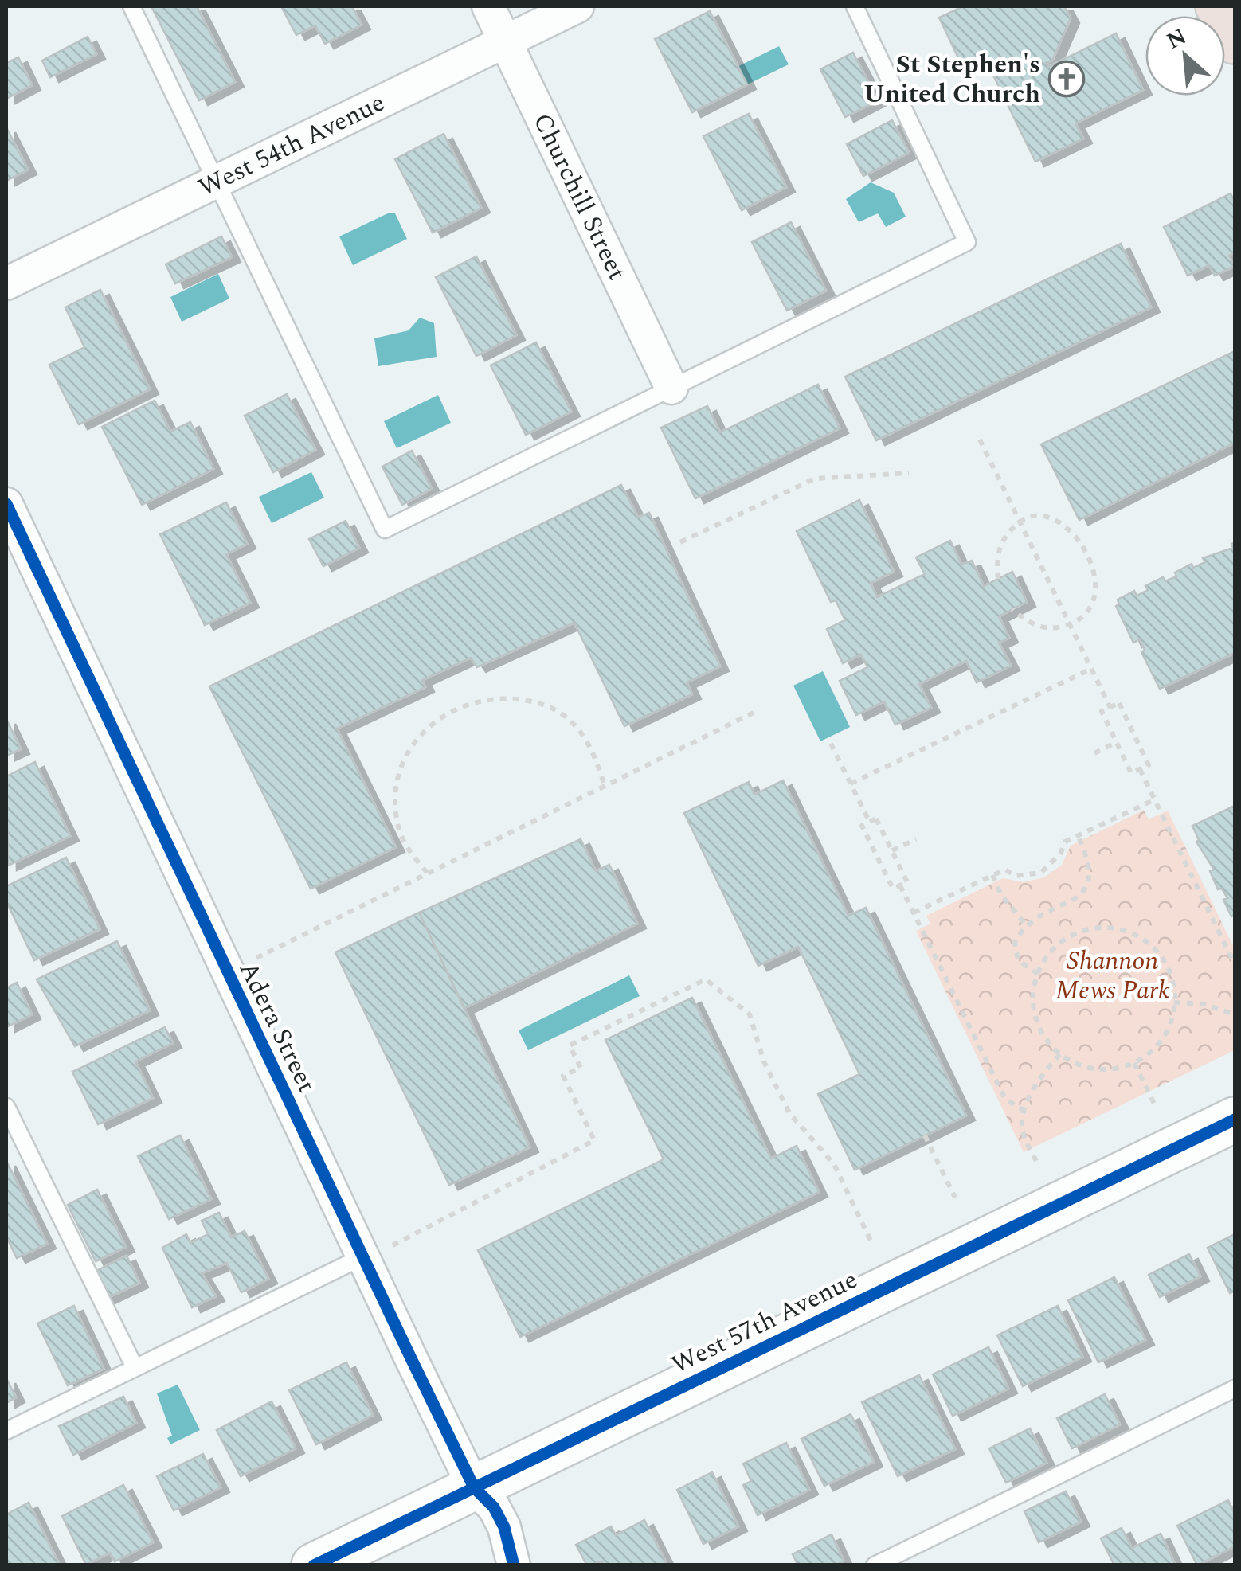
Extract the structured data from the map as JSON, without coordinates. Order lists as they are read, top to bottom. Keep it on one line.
{"streets":{"street":["West 54th Avenue","Churchill Street","Adera Street","West 57th Avenue"]},"crossings":[["West 54th Avenue","Churchill Street"],["Adera Street","West 57th Avenue"]],"parks":["Shannon Mews Park"],"places":{"church":["St Stephen's United Church"]},"north":"top left"}
